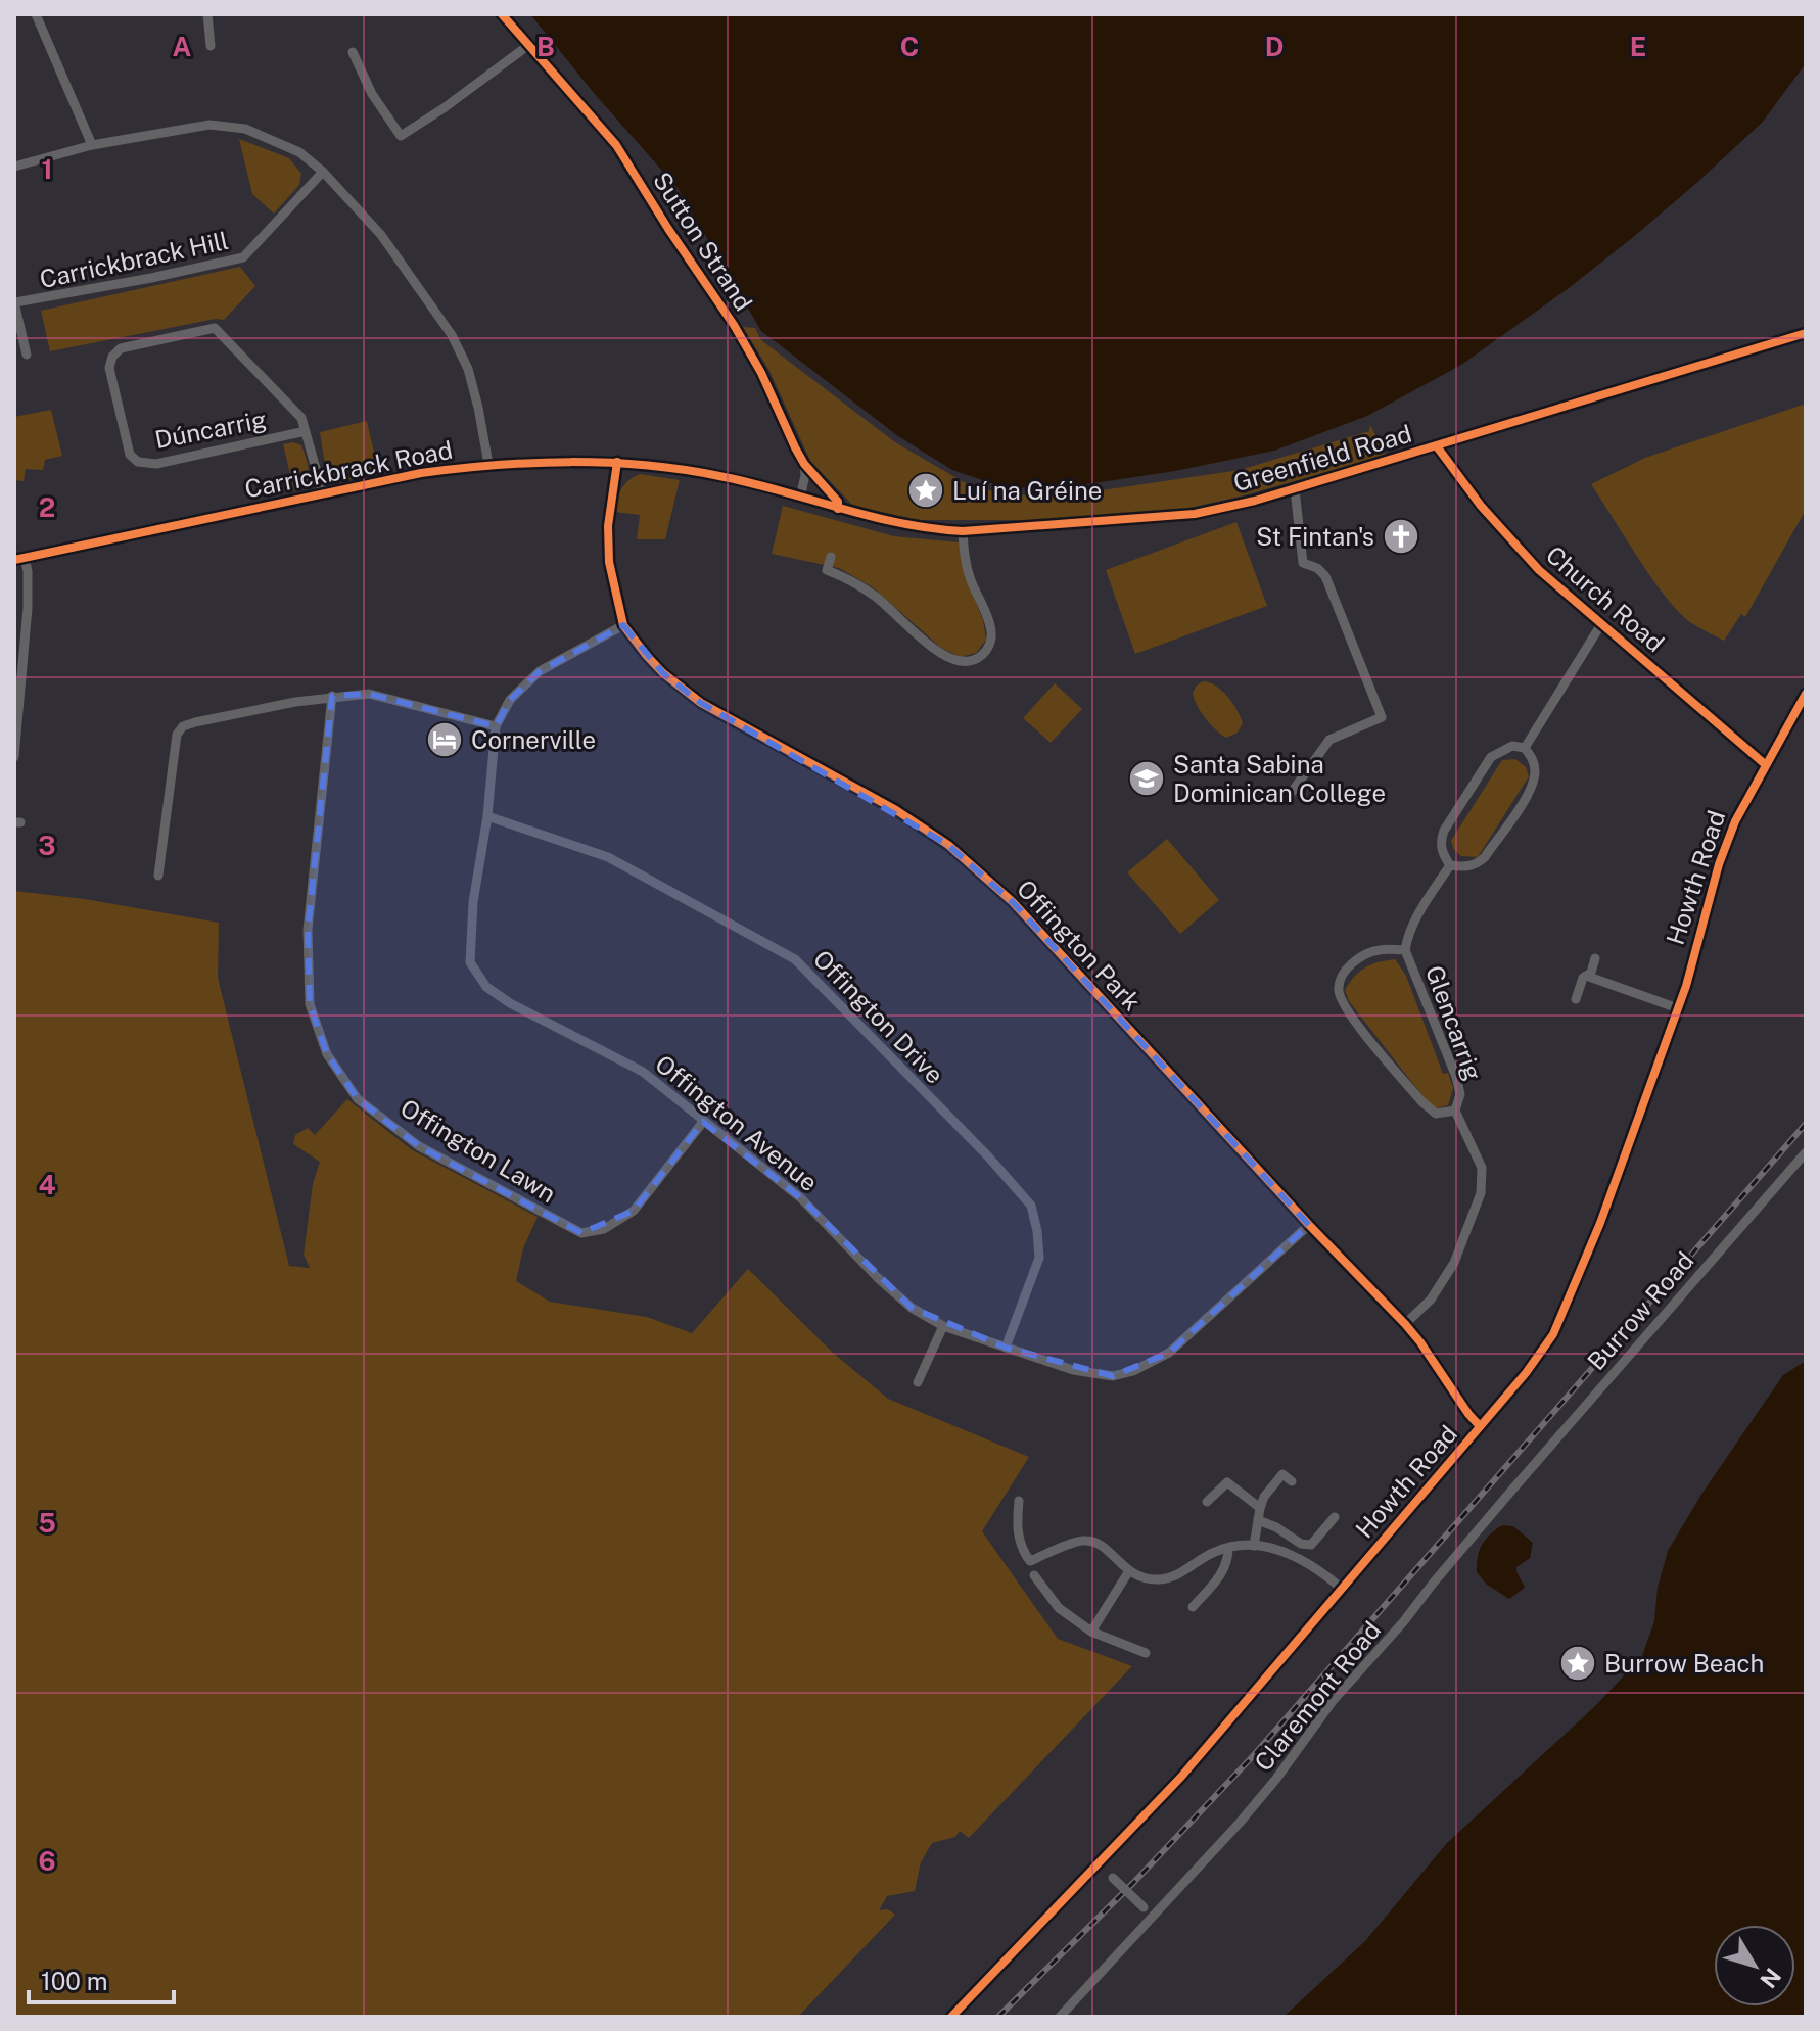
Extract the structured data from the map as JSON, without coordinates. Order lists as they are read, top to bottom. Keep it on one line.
{"streets":{"main road":["Greenfield Road","Carrickbrack Road","Howth Road"],"street":["Sutton Strand","Carrickbrack Hill","Dúncarrig","Church Road","Offington Park","Offington Drive","Glencarrig","Offington Avenue","Offington Lawn","Burrow Road","Claremont Road"]},"crossings":[["Sutton Strand","Greenfield Road"],["Sutton Strand","Carrickbrack Road"],["Dúncarrig","Carrickbrack Road"],["Greenfield Road","Carrickbrack Road"],["Greenfield Road","Church Road"],["Carrickbrack Road","Offington Park"],["Church Road","Howth Road"],["Howth Road","Offington Park"],["Offington Park","Glencarrig"],["Offington Park","Offington Avenue"],["Offington Drive","Offington Avenue"],["Offington Avenue","Offington Lawn"],["Burrow Road","Claremont Road"]],"places":{"place":["Luí na Gréine","Burrow Beach"],"church":["St Fintan's"],"hotel":["Cornerville"],"school or university":["Santa Sabina Dominican College"]},"scale_bar":"100 m","north":"bottom right","grid":{"columns":["A","B","C","D","E"],"rows":["1","2","3","4","5","6"]}}
